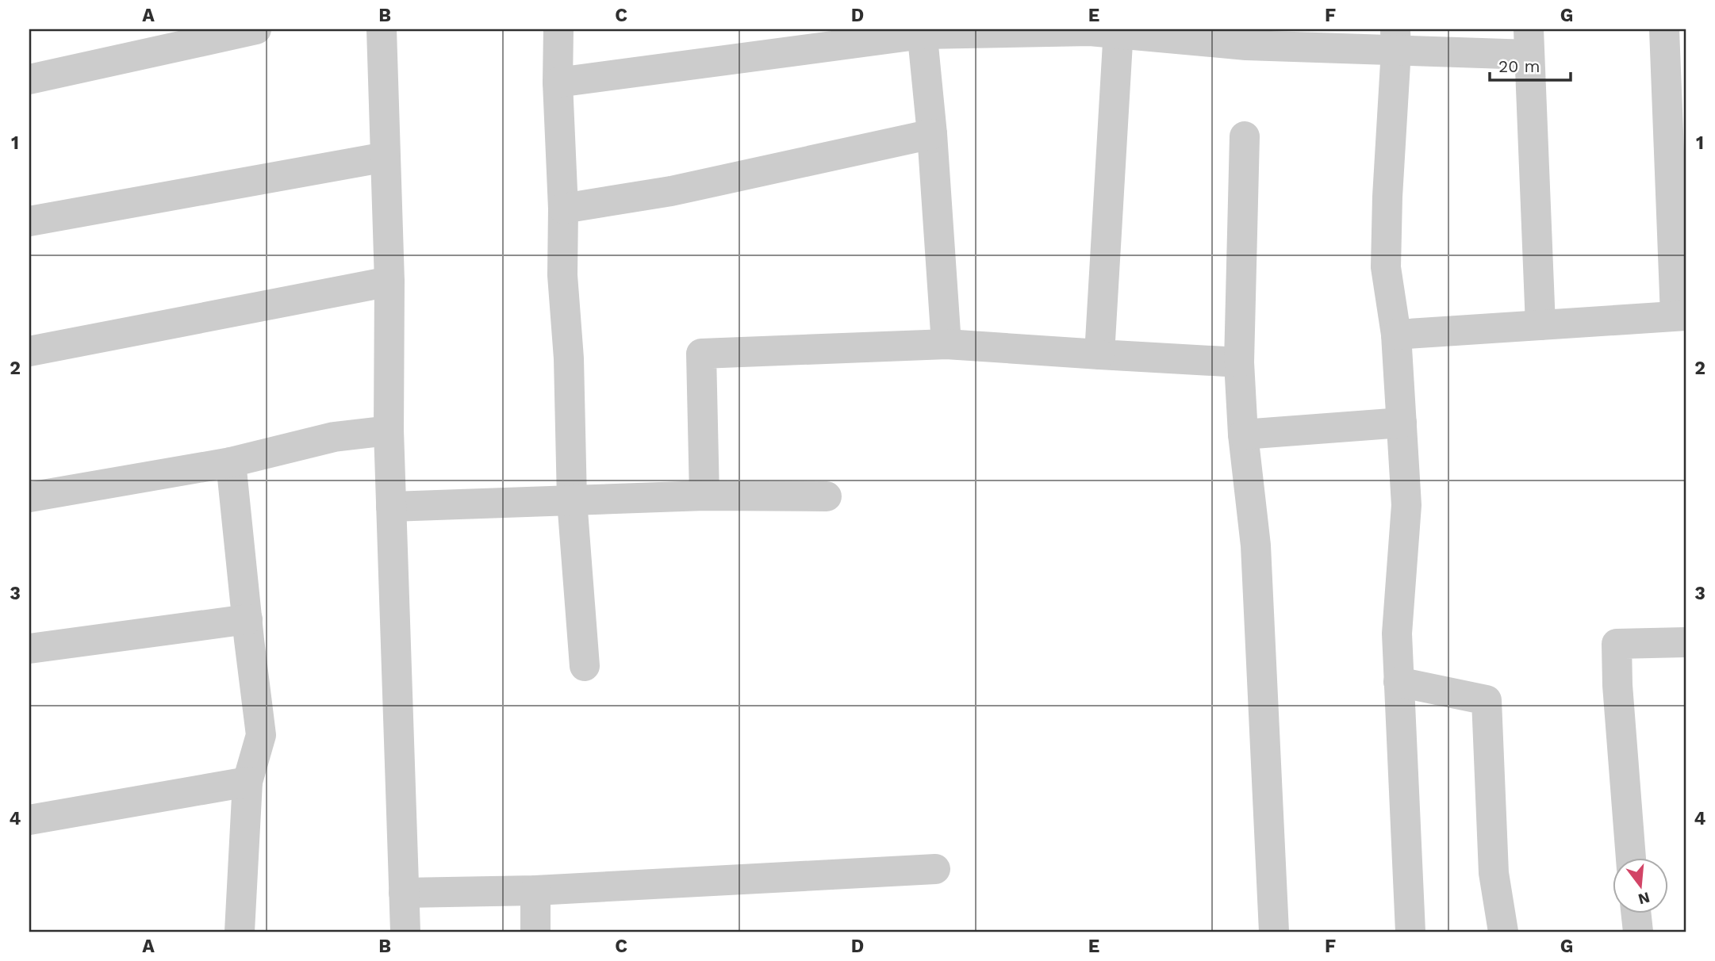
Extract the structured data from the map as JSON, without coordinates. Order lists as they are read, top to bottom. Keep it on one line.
{"scale_bar":"20 m","north":"bottom","grid":{"columns":["A","B","C","D","E","F","G"],"rows":["1","2","3","4"]}}
